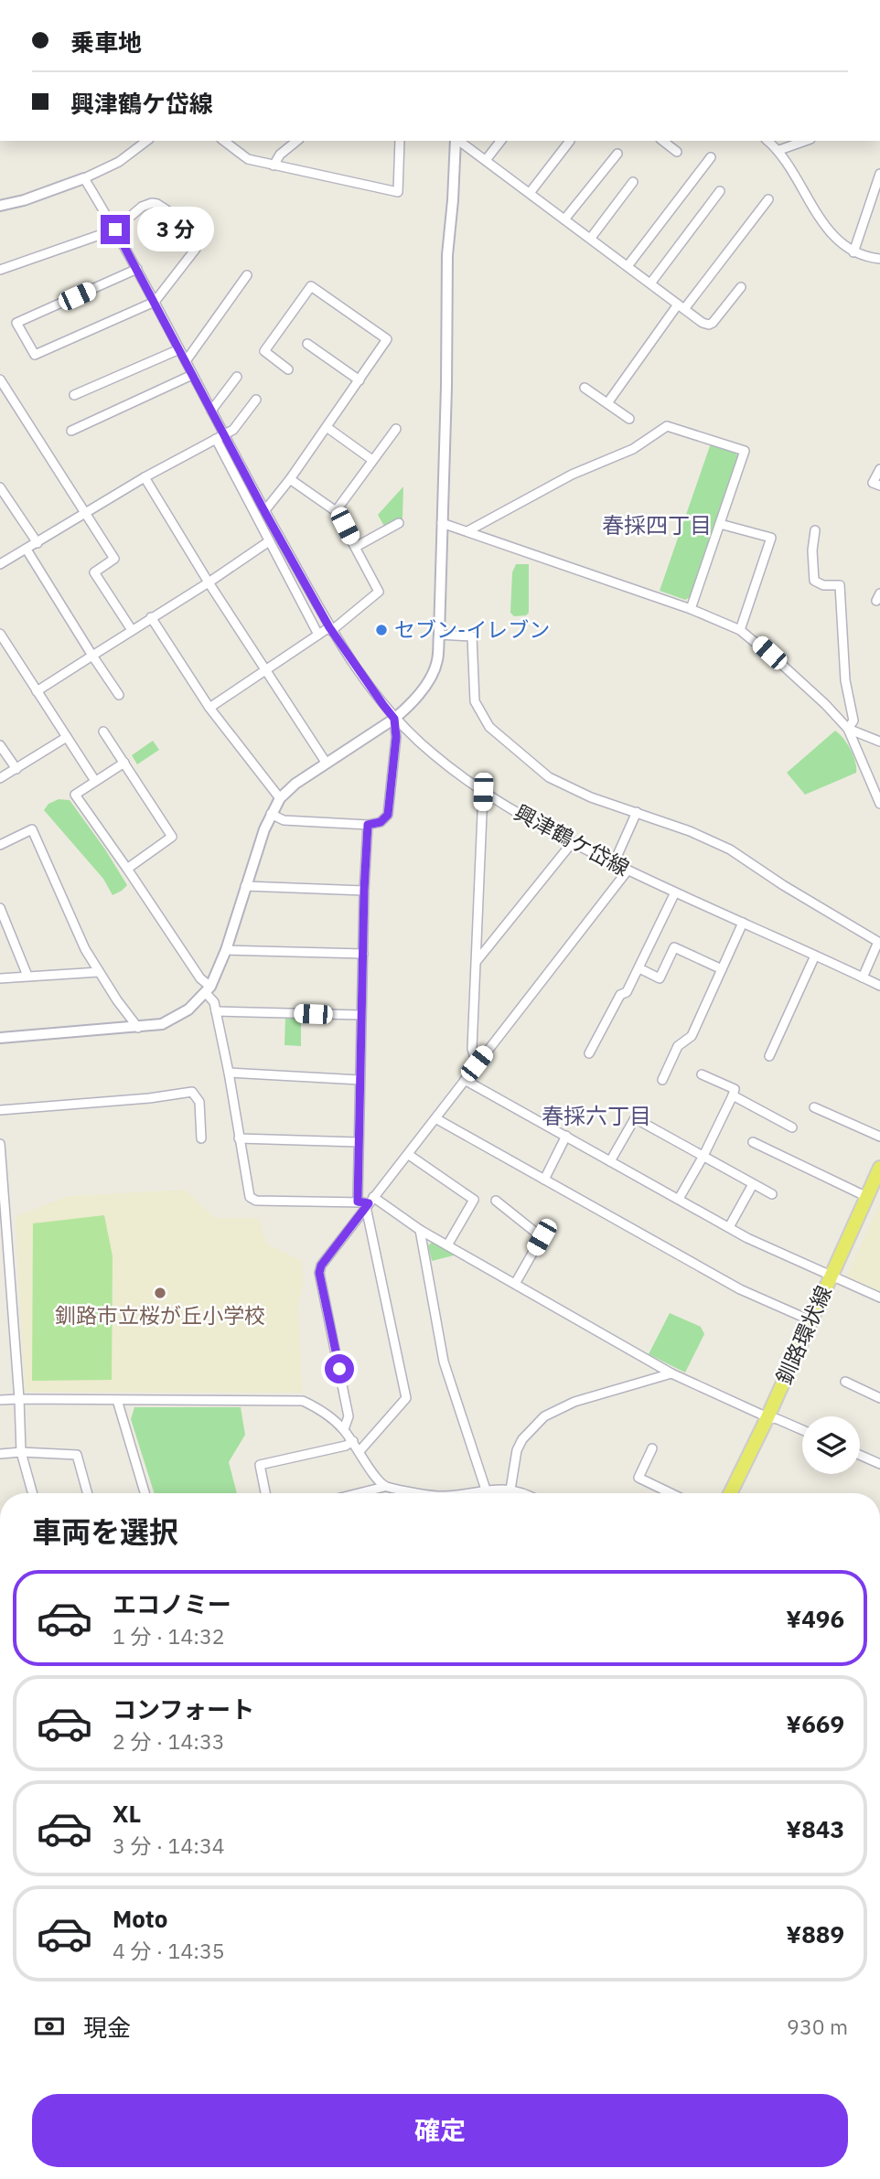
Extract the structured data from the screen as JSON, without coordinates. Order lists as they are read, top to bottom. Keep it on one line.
{"streets":{"main road":["釧路環状線"],"street":["興津鶴ケ岱線"]},"districts":["春採四丁目","春採六丁目"],"places":["セブン-イレブン","釧路市立桜が丘小学校"],"page":{"banner":["乗車地","興津鶴ケ岱線"],"bubble":"3 分","heading":"車両を選択","list":[{"name":"エコノミー","note":"1 分 · 14:32","value":"¥496"},{"name":"コンフォート","note":"2 分 · 14:33","value":"¥669"},{"name":"XL","note":"3 分 · 14:34","value":"¥843"},{"name":"Moto","note":"4 分 · 14:35","value":"¥889"}],"pay":["現金","930 m"],"buttons":"確定"}}
